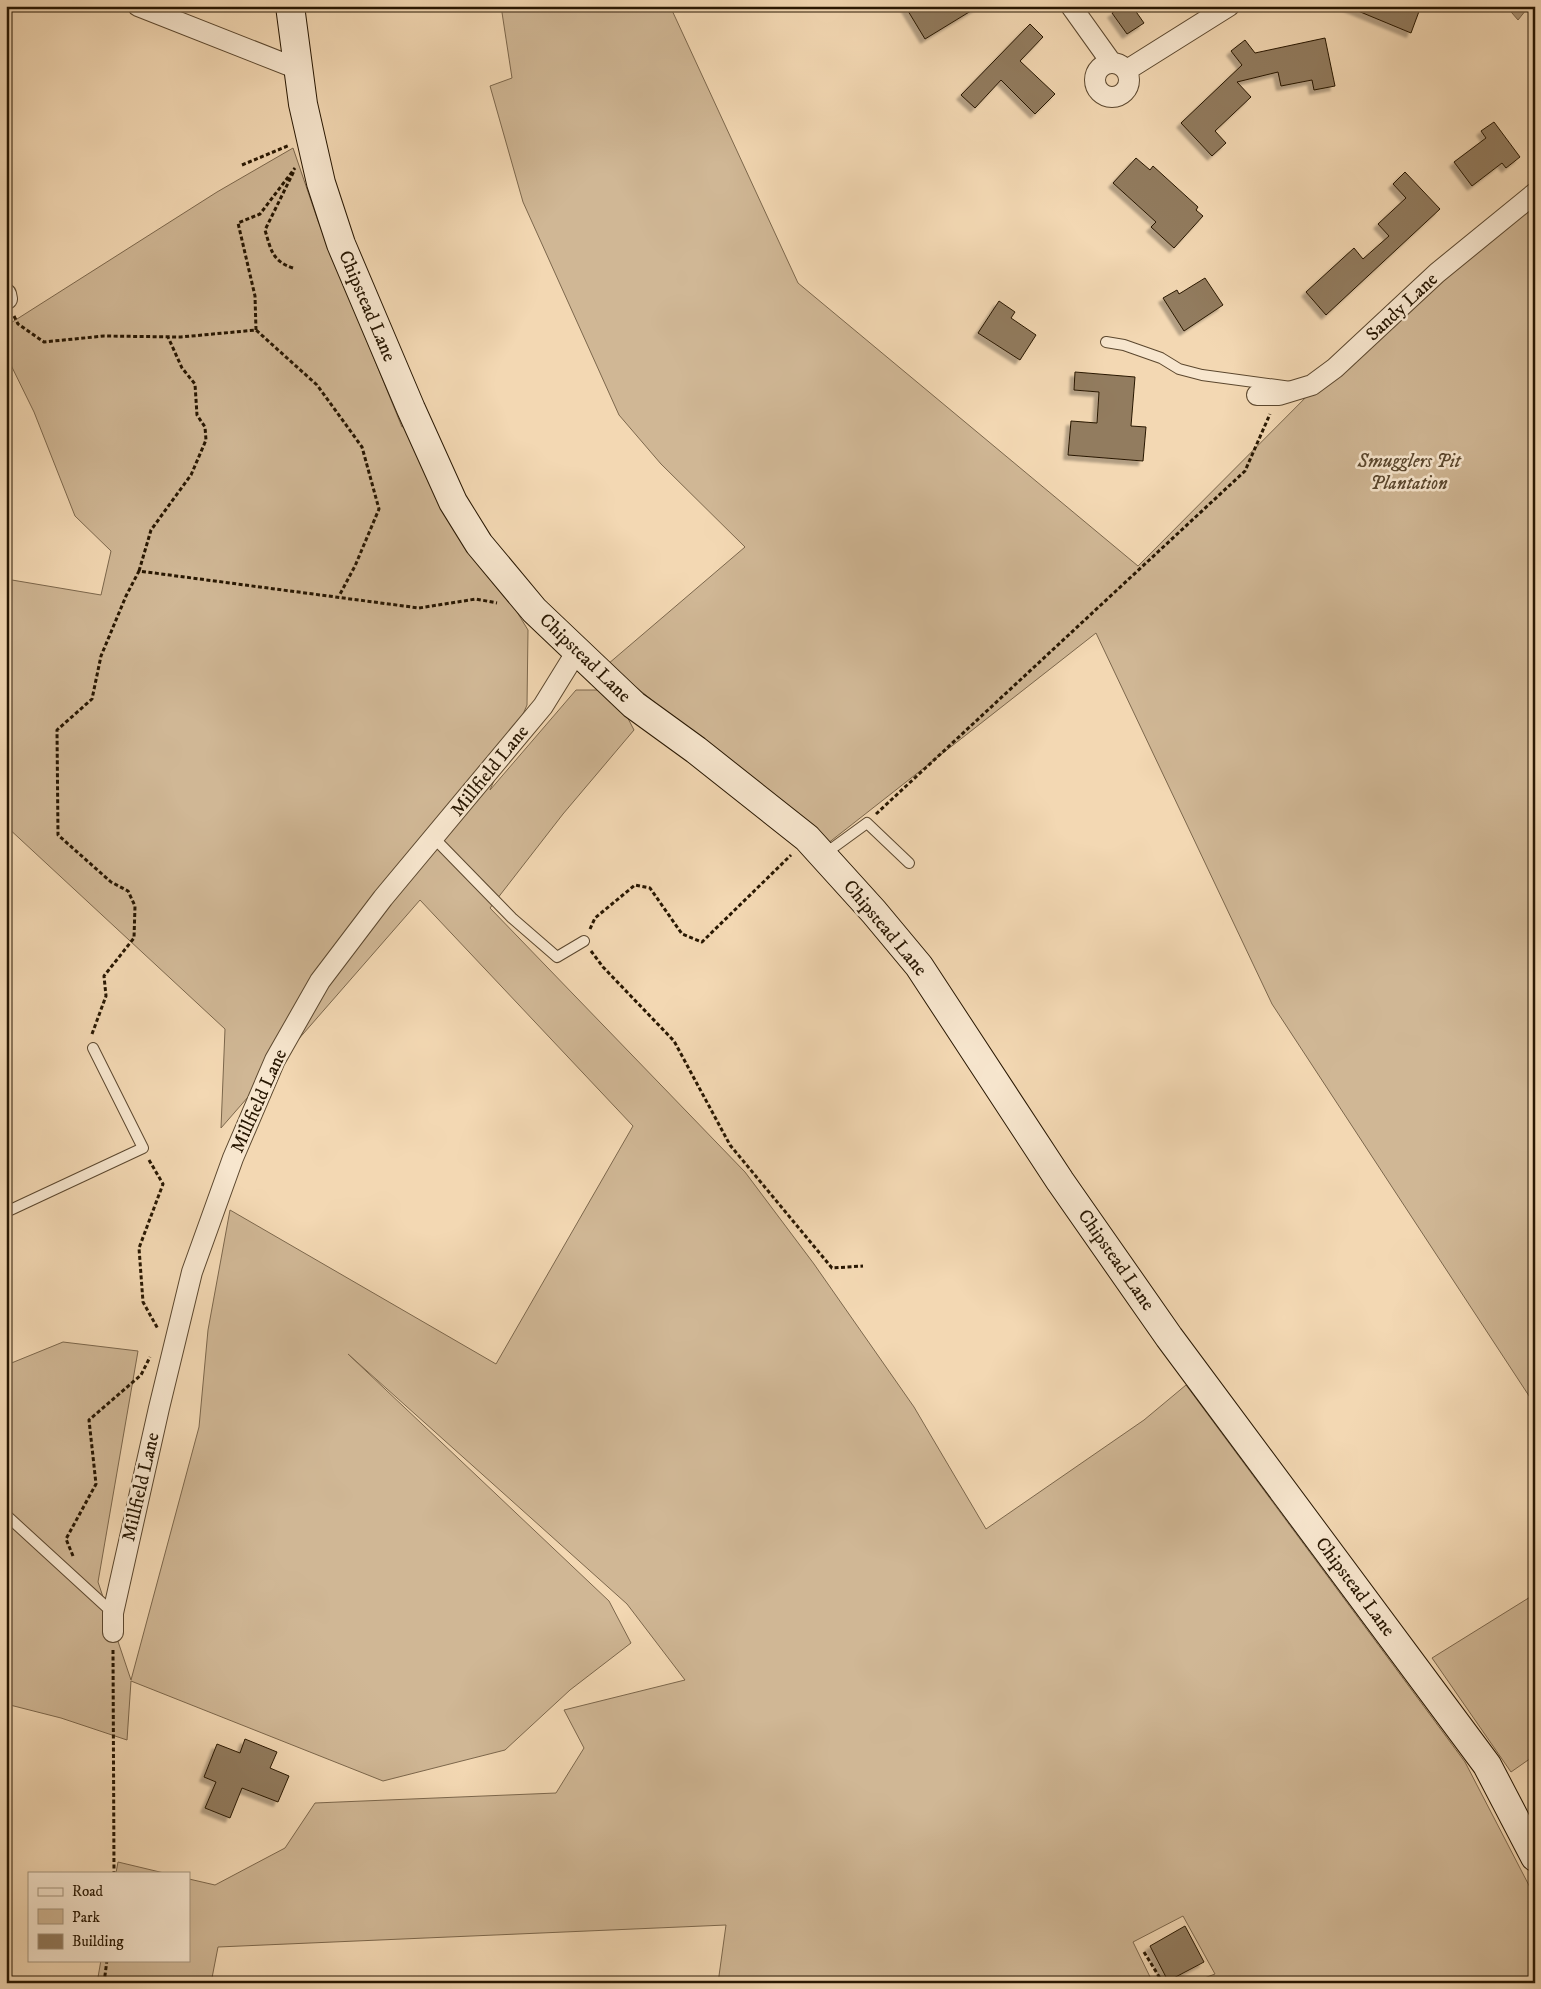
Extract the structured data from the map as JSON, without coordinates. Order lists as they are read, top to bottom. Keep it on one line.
{"streets":{"street":["Chipstead Lane","Sandy Lane","Millfield Lane"]},"crossings":[["Chipstead Lane","Millfield Lane"]],"parks":["Smugglers Pit Plantation"],"legend":["Road","Park","Building"]}
